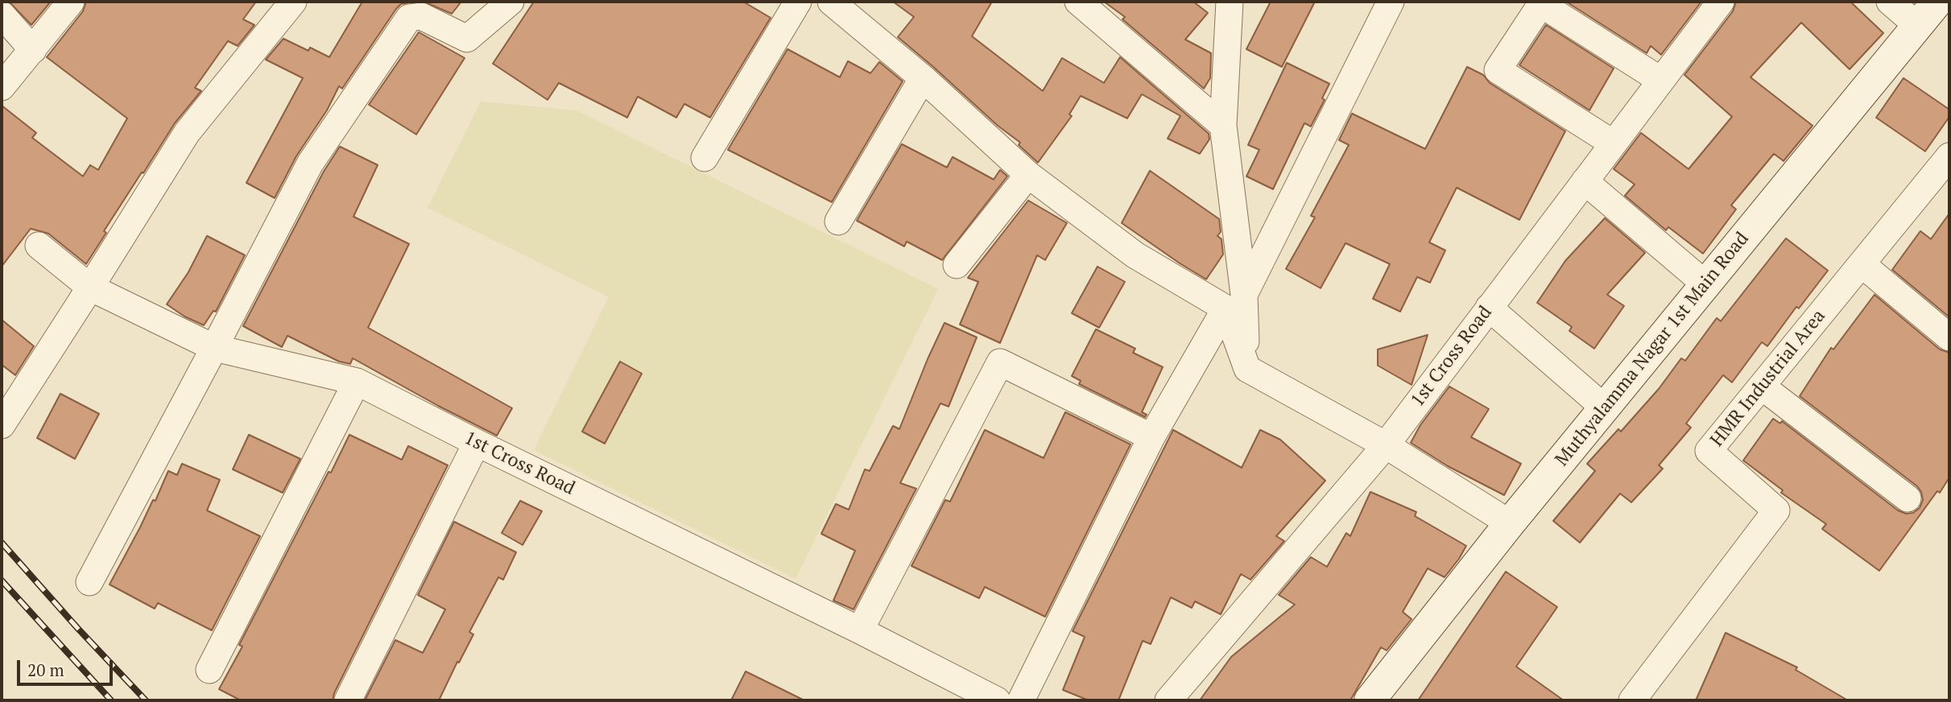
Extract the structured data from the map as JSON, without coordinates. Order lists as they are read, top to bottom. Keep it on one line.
{"streets":{"street":["Muthyalamma Nagar 1st Main Road","1st Cross Road","HMR Industrial Area"]},"scale_bar":"20 m"}
